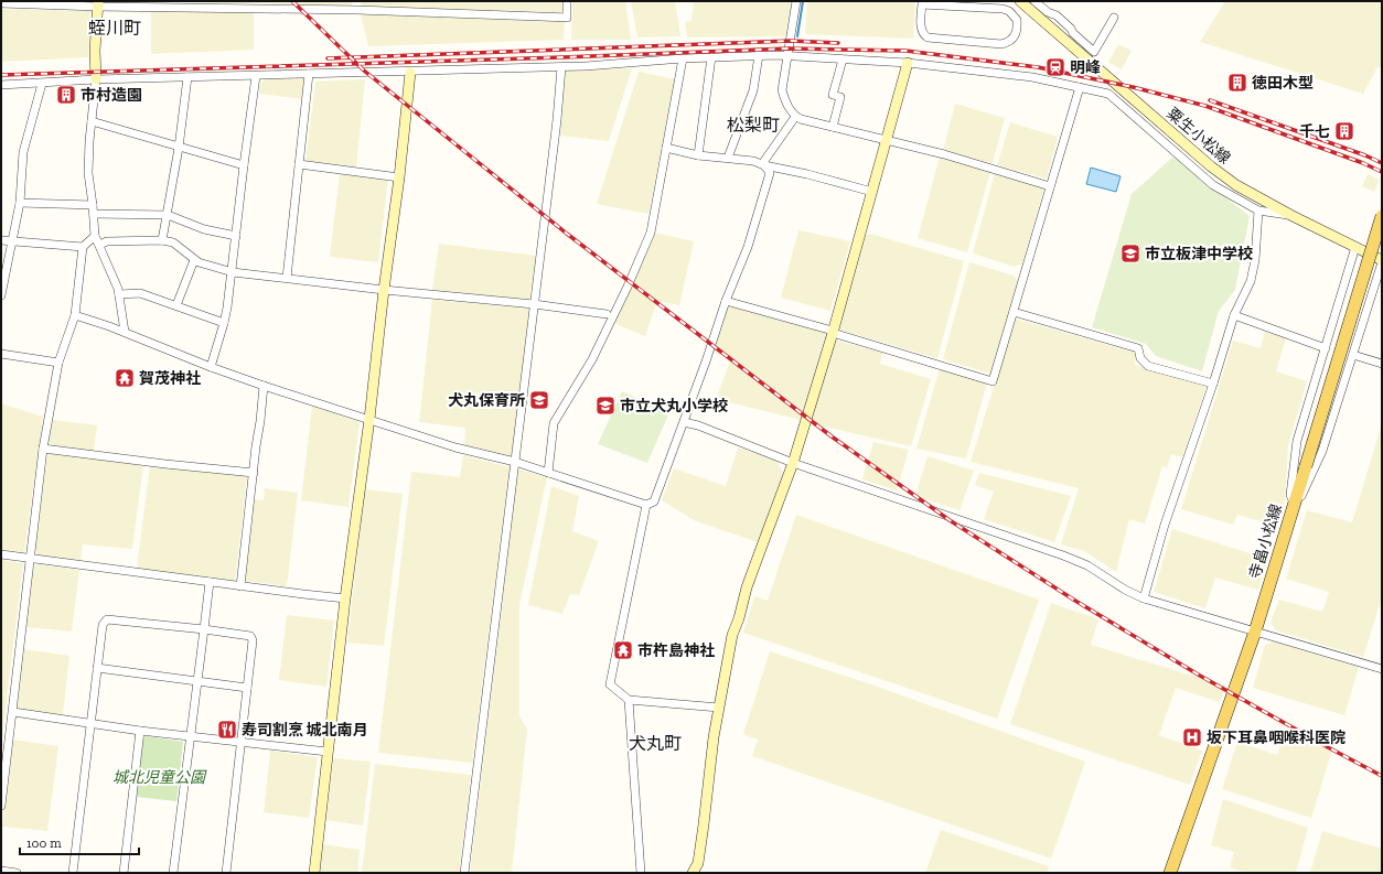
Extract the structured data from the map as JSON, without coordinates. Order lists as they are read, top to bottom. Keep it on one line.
{"streets":{"main road":["寺畠小松線"],"street":["粟生小松線"]},"districts":["蛭川町","松梨町","犬丸町"],"parks":["城北児童公園"],"places":{"station":["明峰"],"building":["徳田木型","市村造園","千七"],"school or university":["市立板津中学校","犬丸保育所","市立犬丸小学校"],"temple":["賀茂神社","市杵島神社"],"restaurant":["寿司割烹 城北南月"],"hospital":["坂下耳鼻咽喉科医院"]},"scale_bar":"100 m"}
